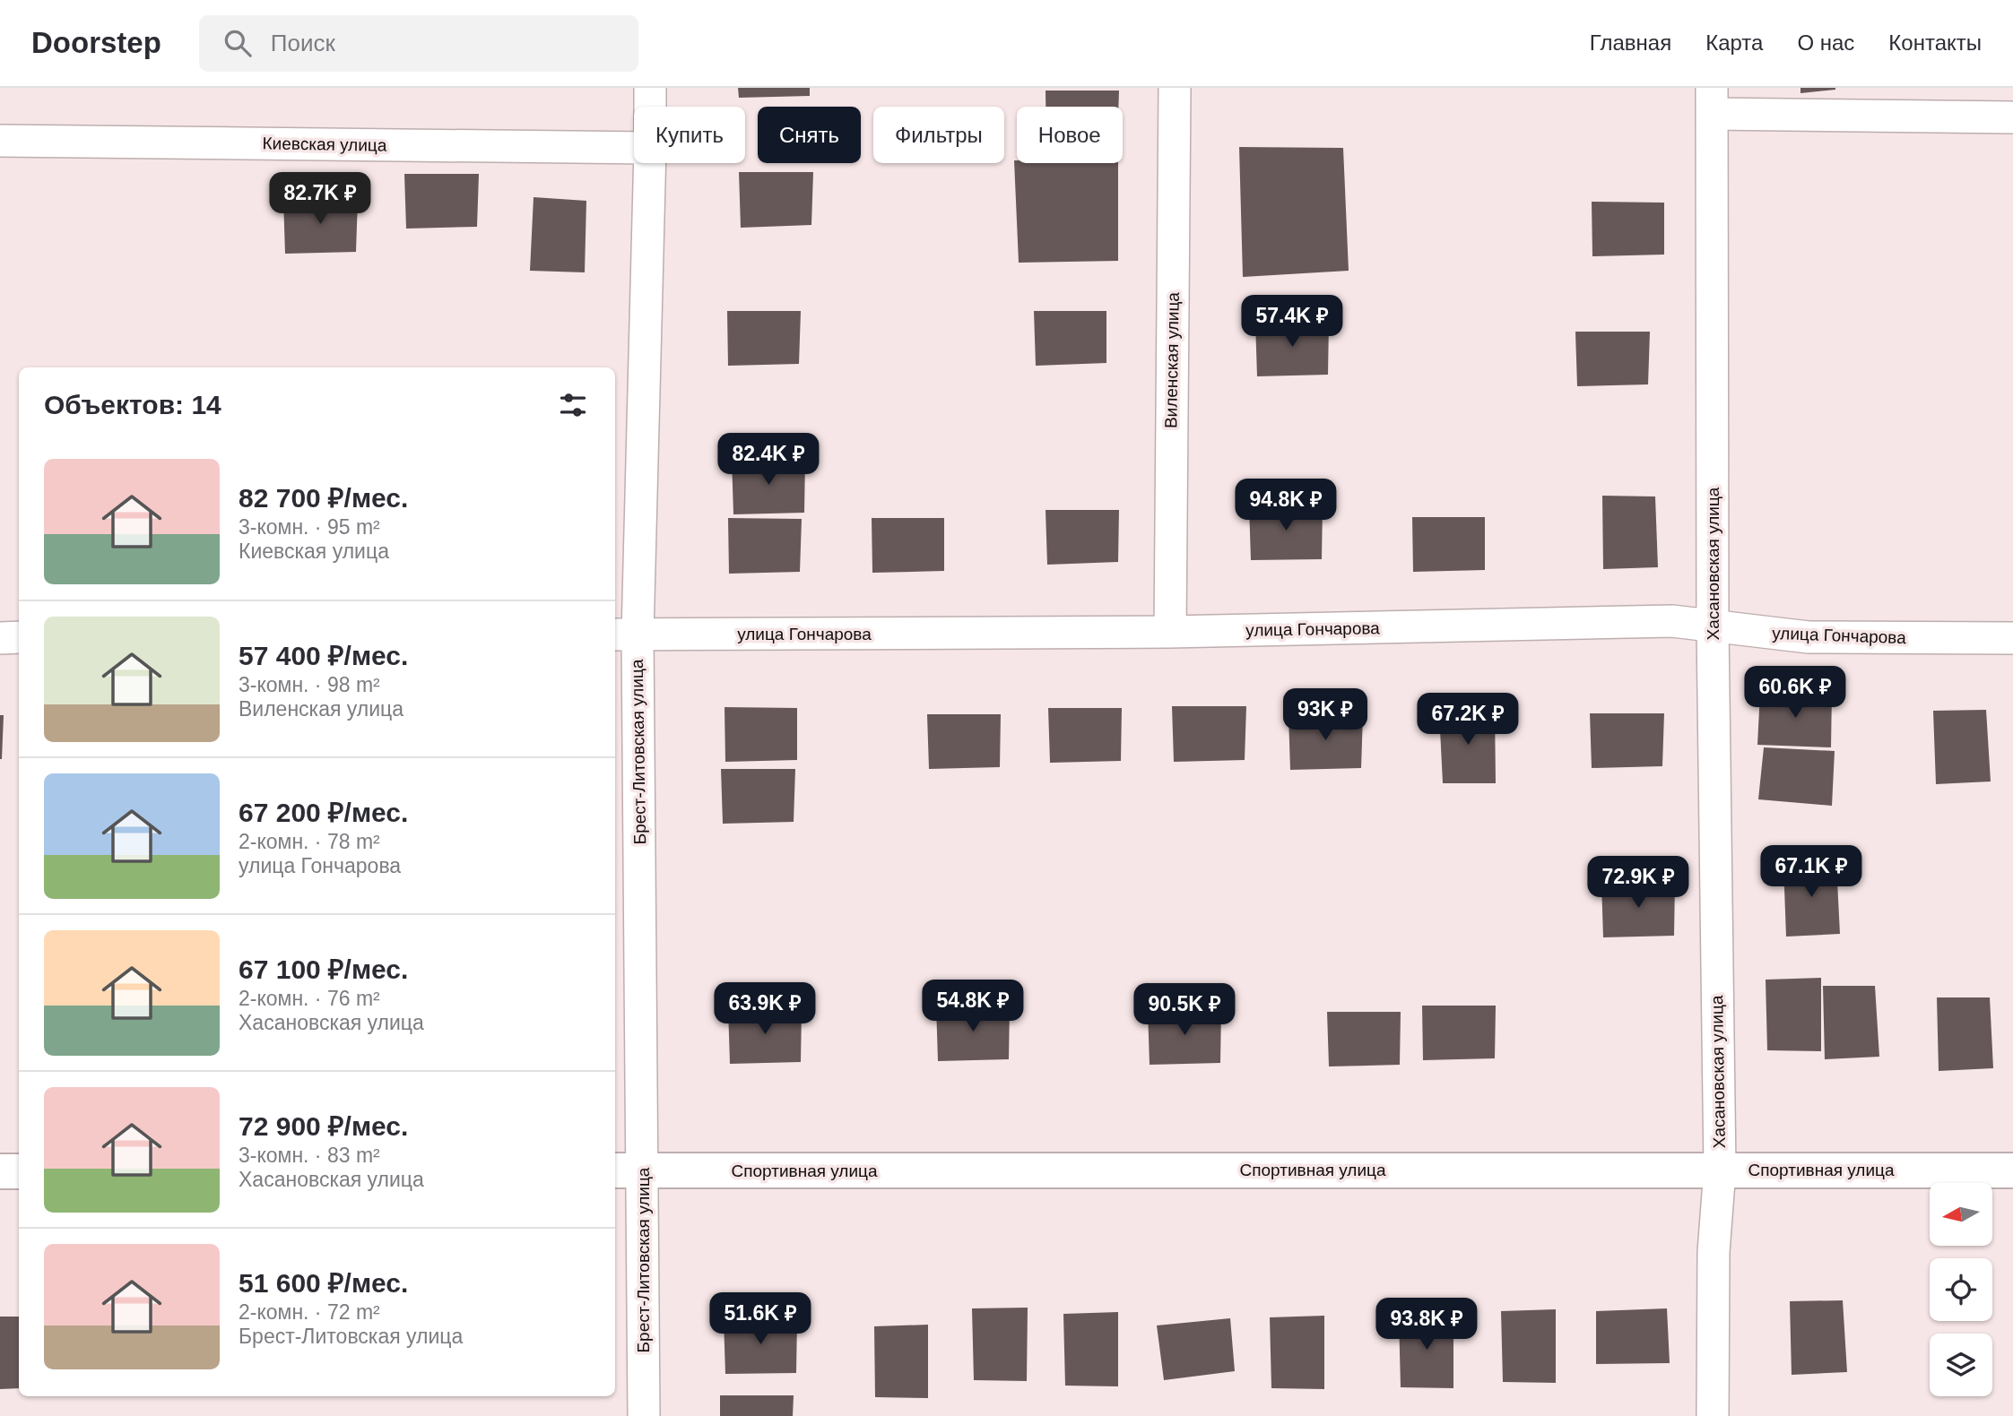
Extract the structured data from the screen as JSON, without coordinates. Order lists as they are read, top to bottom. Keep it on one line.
{"streets":{"street":["Киевская улица","Виленская улица","Хасановская улица","улица Гончарова","Брест-Литовская улица","Спортивная улица"]},"crossings":[["Виленская улица","улица Гончарова"],["Хасановская улица","улица Гончарова"],["Хасановская улица","Спортивная улица"],["улица Гончарова","Брест-Литовская улица"],["Брест-Литовская улица","Спортивная улица"]],"north":"left","page":{"header":"Doorstep","search":"Поиск","nav":["Главная","Карта","О нас","Контакты"],"chip":["Купить","Снять","Фильтры","Новое"],"price":["82.7K ₽","57.4K ₽","82.4K ₽","94.8K ₽","60.6K ₽","93K ₽","67.2K ₽","67.1K ₽","72.9K ₽","54.8K ₽","63.9K ₽","90.5K ₽","51.6K ₽","93.8K ₽"],"heading":"Объектов: 14","list":[{"name":"82 700 ₽/мес.","note":"3-комн. · 95 m² · Киевская улица"},{"name":"57 400 ₽/мес.","note":"3-комн. · 98 m² · Виленская улица"},{"name":"67 200 ₽/мес.","note":"2-комн. · 78 m² · улица Гончарова"},{"name":"67 100 ₽/мес.","note":"2-комн. · 76 m² · Хасановская улица"},{"name":"72 900 ₽/мес.","note":"3-комн. · 83 m² · Хасановская улица"},{"name":"51 600 ₽/мес.","note":"2-комн. · 72 m² · Брест-Литовская улица"}]}}
